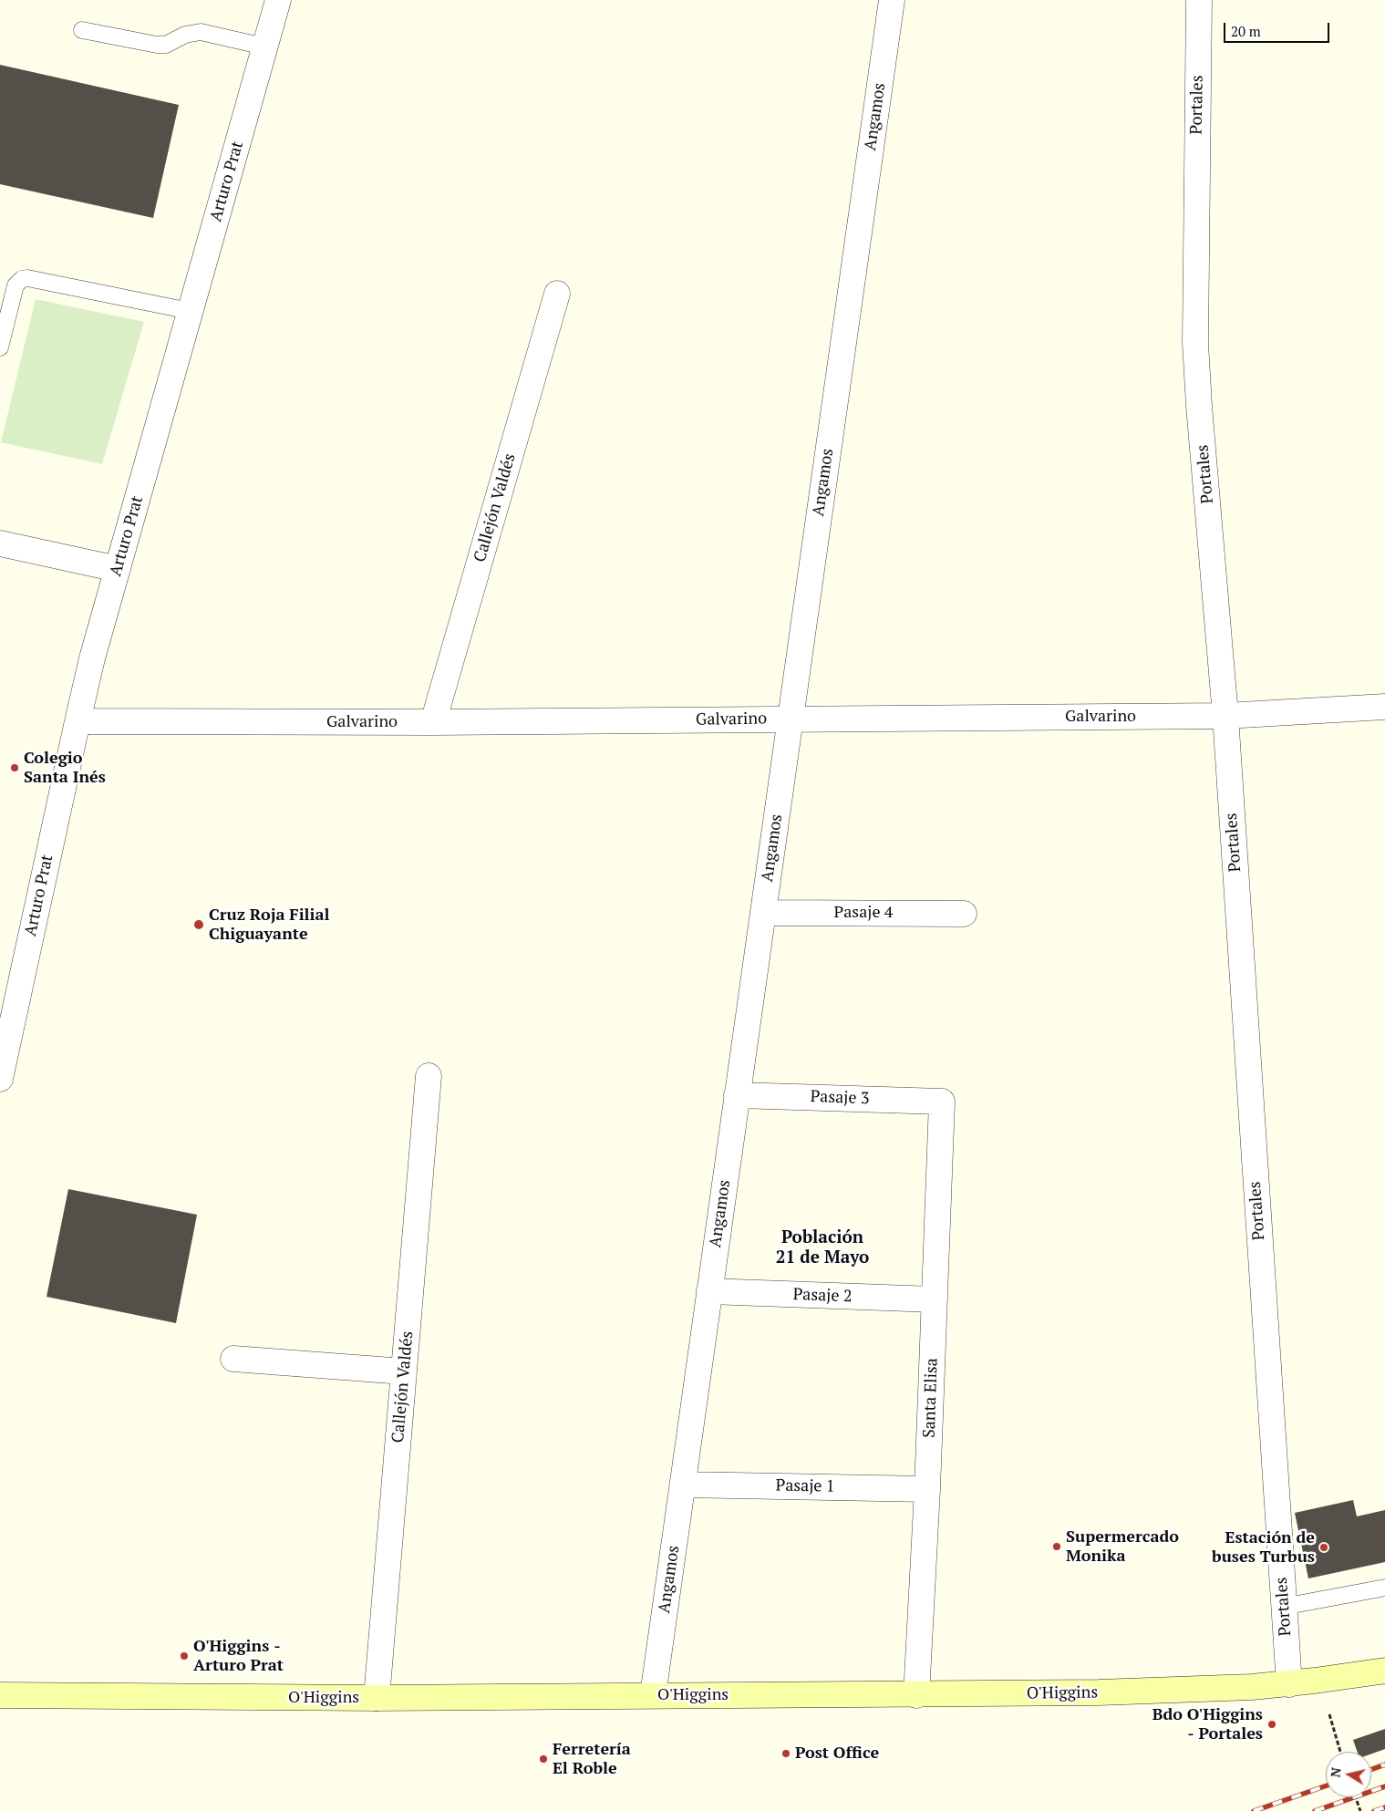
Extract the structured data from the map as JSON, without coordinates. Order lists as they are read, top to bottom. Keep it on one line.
{"streets":{"main road":["O'Higgins"],"street":["Portales","Angamos","Arturo Prat","Callejón Valdés","Galvarino","Pasaje 4","Pasaje 3","Pasaje 2","Santa Elisa","Pasaje 1"]},"crossings":[["Portales","Galvarino"],["Portales","O'Higgins"],["Angamos","Galvarino"],["Angamos","Pasaje 4"],["Angamos","Pasaje 3"],["Angamos","Pasaje 2"],["Angamos","Pasaje 1"],["Angamos","O'Higgins"],["Arturo Prat","Galvarino"],["Callejón Valdés","Galvarino"],["Callejón Valdés","O'Higgins"],["Pasaje 3","Santa Elisa"],["Pasaje 2","Santa Elisa"],["Santa Elisa","Pasaje 1"],["Santa Elisa","O'Higgins"]],"districts":["Población 21 de Mayo"],"places":["Colegio Santa Inés","Cruz Roja Filial Chiguayante","Supermercado Monika","Estación de buses Turbus","O'Higgins - Arturo Prat","Bdo O'Higgins - Portales","Post Office","Ferretería El Roble"],"scale_bar":"20 m","north":"left"}
